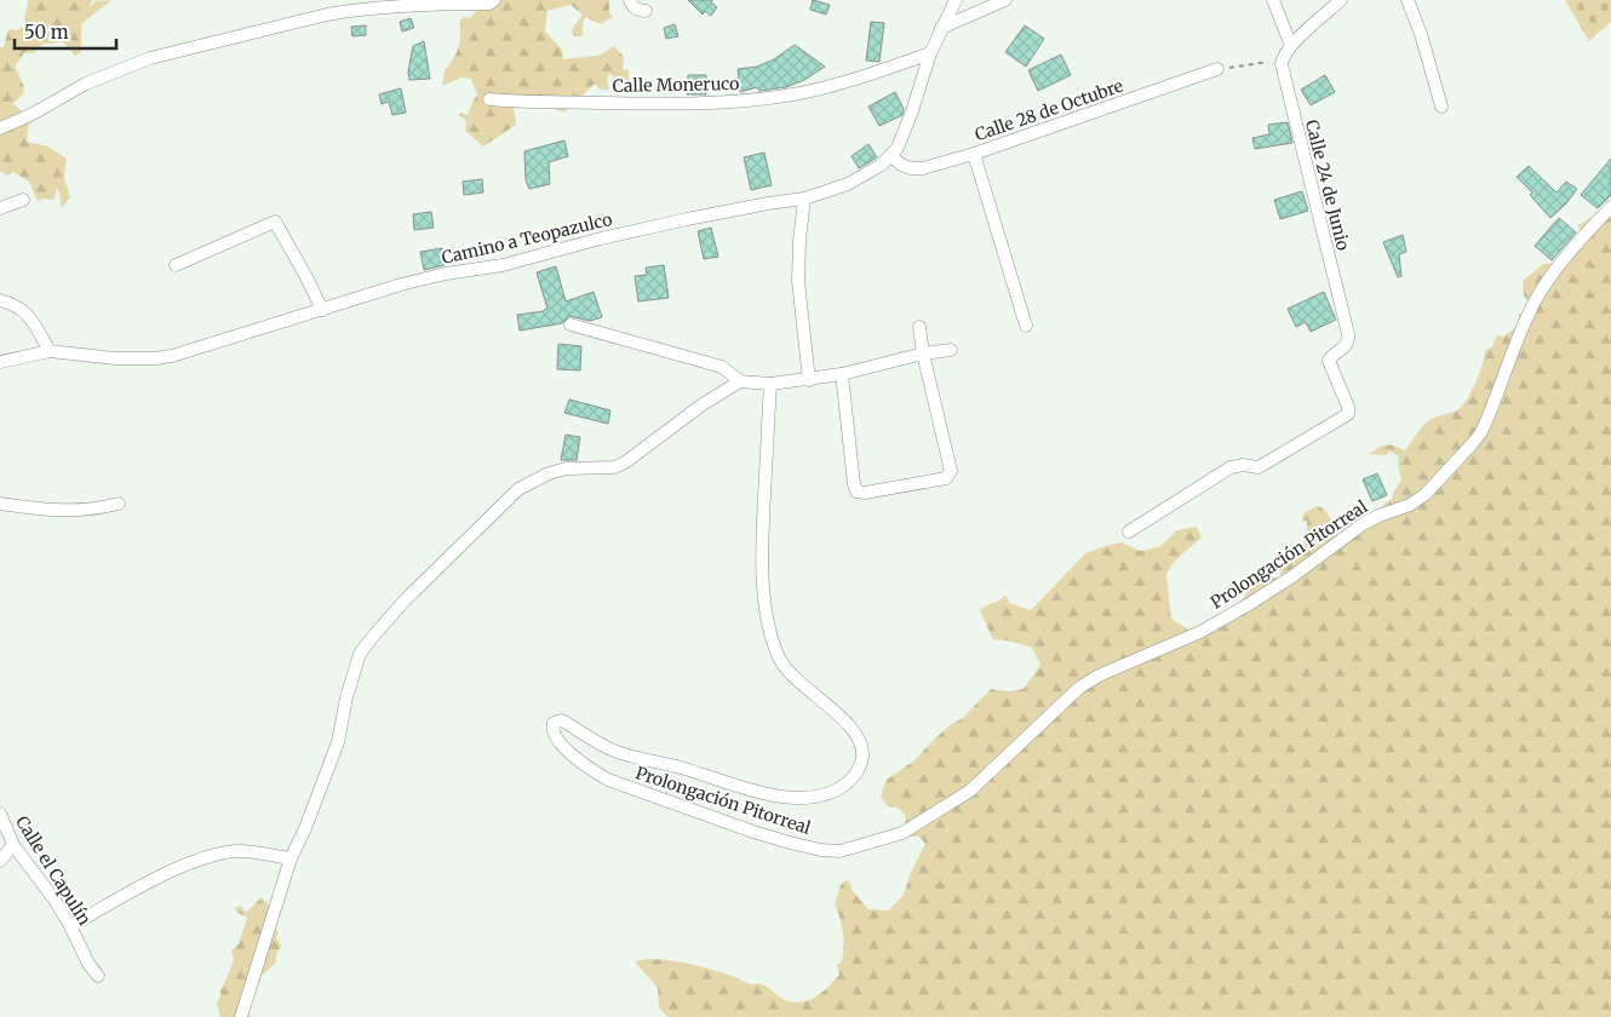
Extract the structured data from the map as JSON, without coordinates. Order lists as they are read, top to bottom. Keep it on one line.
{"streets":{"street":["Calle Moneruco","Calle 28 de Octubre","Calle 24 de Junio","Camino a Teopazulco","Prolongación Pitorreal","Calle el Capulín"]},"crossings":[["Calle Moneruco","Camino a Teopazulco"],["Calle 28 de Octubre","Camino a Teopazulco"]],"scale_bar":"50 m"}
